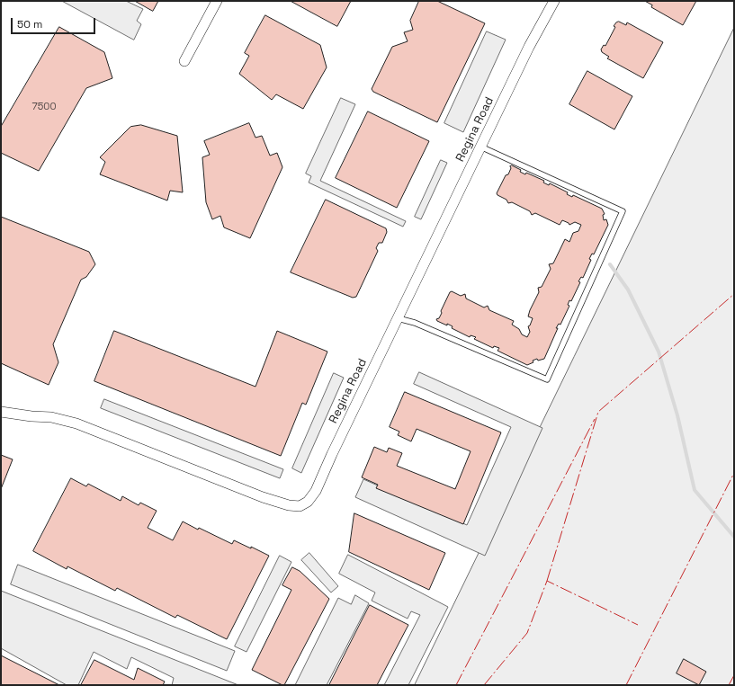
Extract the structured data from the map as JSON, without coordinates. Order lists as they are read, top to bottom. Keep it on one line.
{"streets":{"street":["Regina Road"]},"house_numbers":["7500"],"scale_bar":"50 m"}
